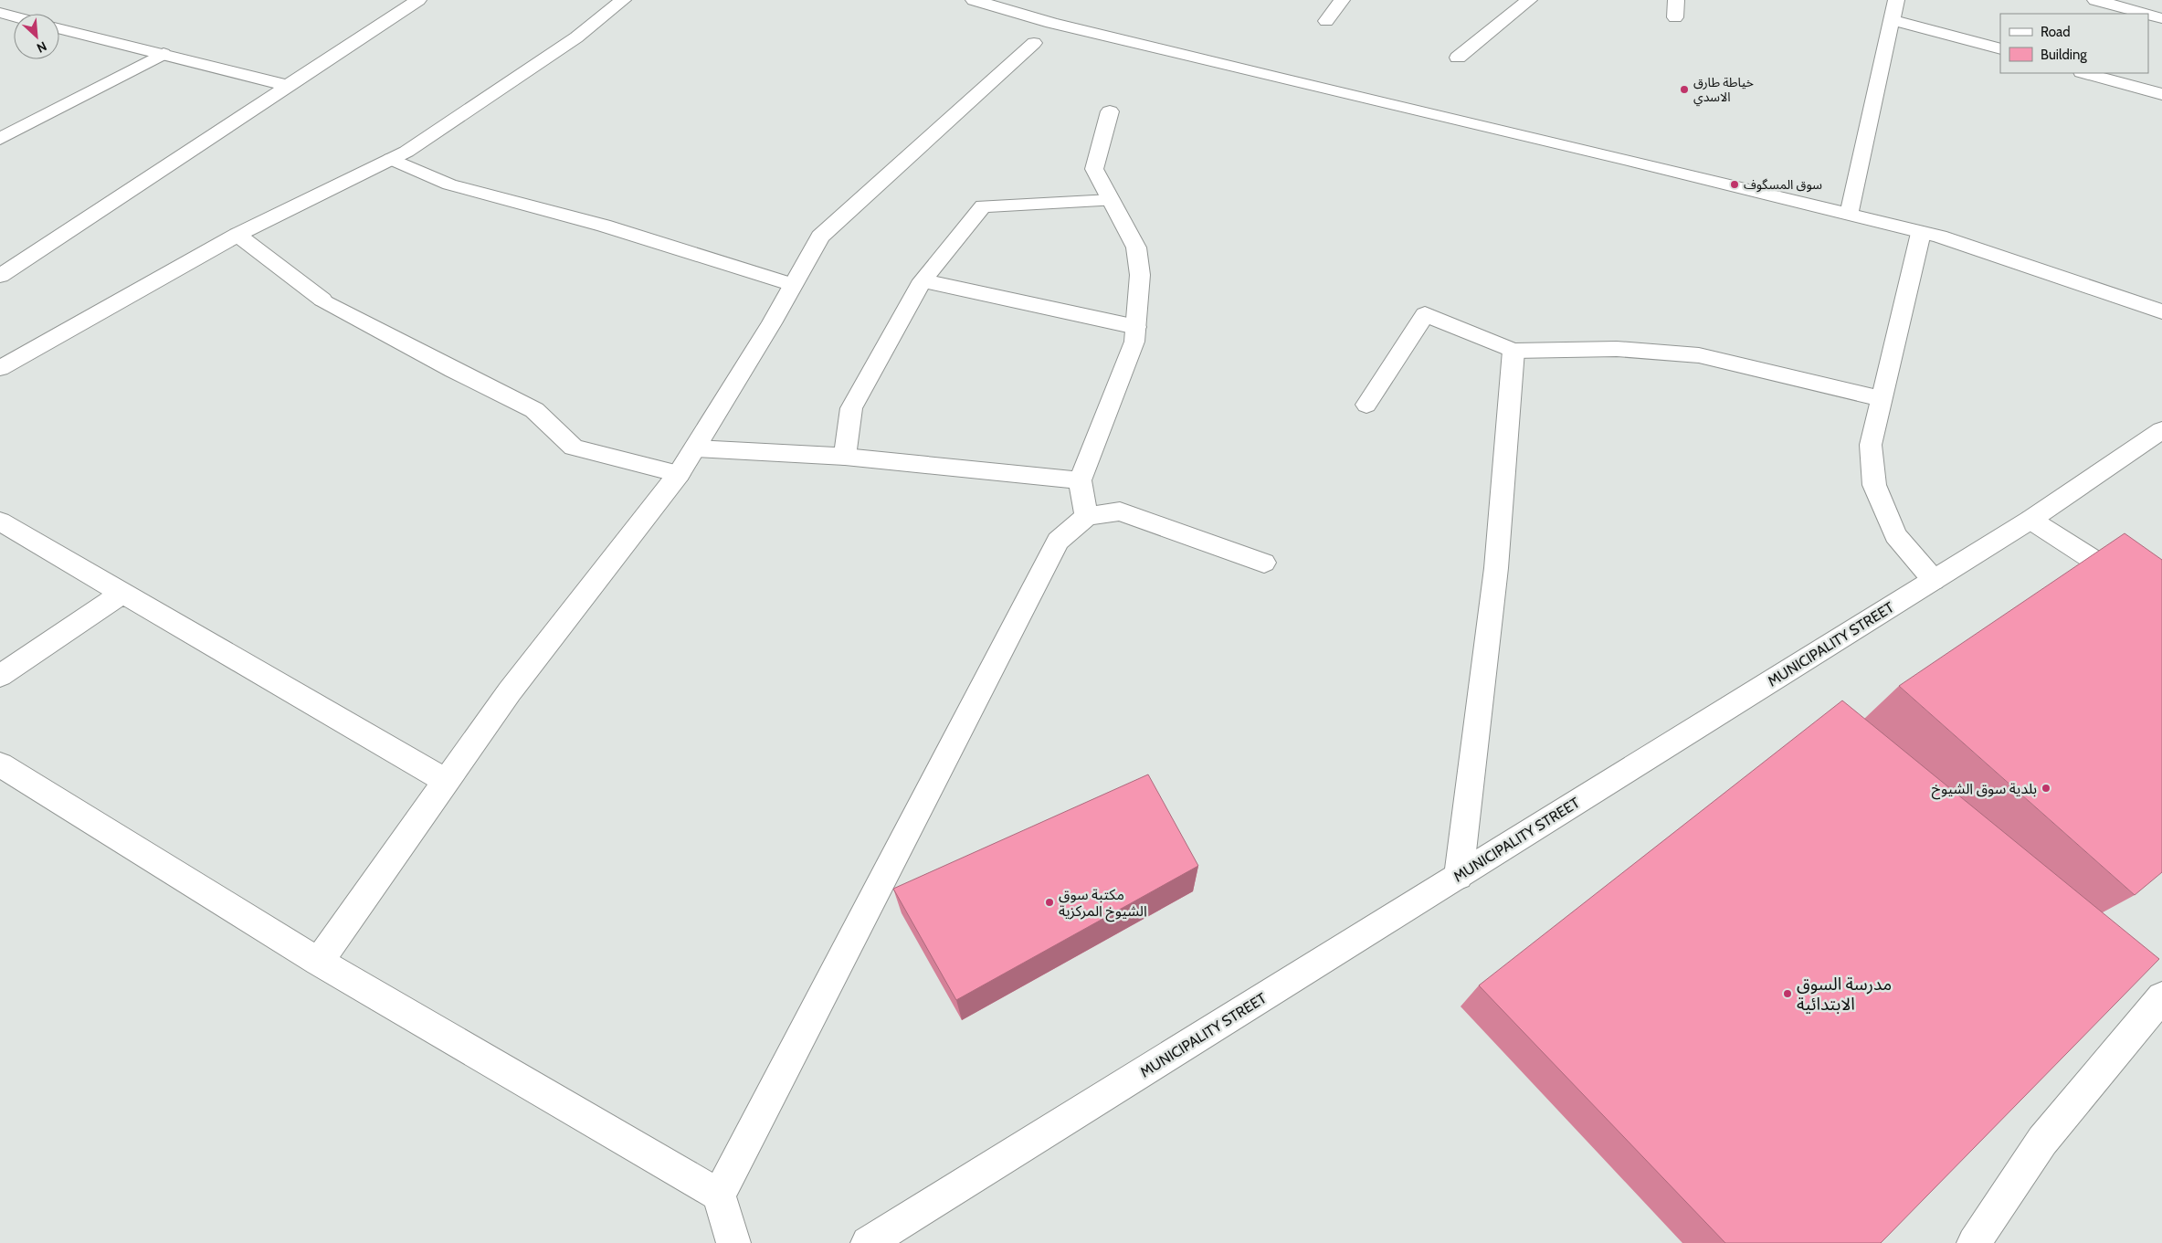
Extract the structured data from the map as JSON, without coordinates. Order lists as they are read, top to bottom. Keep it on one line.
{"streets":{"street":["MUNICIPALITY STREET"]},"places":["خياطة طارق الاسدي","سوق المسگوف","بلدية سوق الشيوخ","مكتبة سوق الشيوخ المركزية","مدرسة السوق الابتدائية"],"legend":["Road","Building"],"north":"bottom right"}
